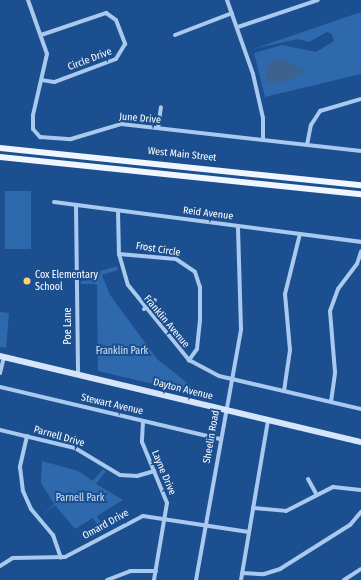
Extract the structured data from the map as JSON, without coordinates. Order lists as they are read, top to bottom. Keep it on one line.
{"streets":{"main road":["West Main Street","Dayton Avenue"],"street":["Circle Drive","June Drive","Reid Avenue","Frost Circle","Franklin Avenue","Poe Lane","Stewart Avenue","Parnell Drive","Sheelin Road","Layne Drive","Omard Drive"]},"crossings":[["Circle Drive","June Drive"],["Reid Avenue","Franklin Avenue"],["Reid Avenue","Poe Lane"],["Reid Avenue","Sheelin Road"],["Frost Circle","Franklin Avenue"],["Franklin Avenue","Sheelin Road"],["Poe Lane","Dayton Avenue"],["Dayton Avenue","Sheelin Road"],["Stewart Avenue","Sheelin Road"],["Stewart Avenue","Layne Drive"],["Parnell Drive","Layne Drive"],["Sheelin Road","Omard Drive"],["Layne Drive","Omard Drive"]],"parks":["Franklin Park","Parnell Park"],"places":["Cox Elementary School"]}
